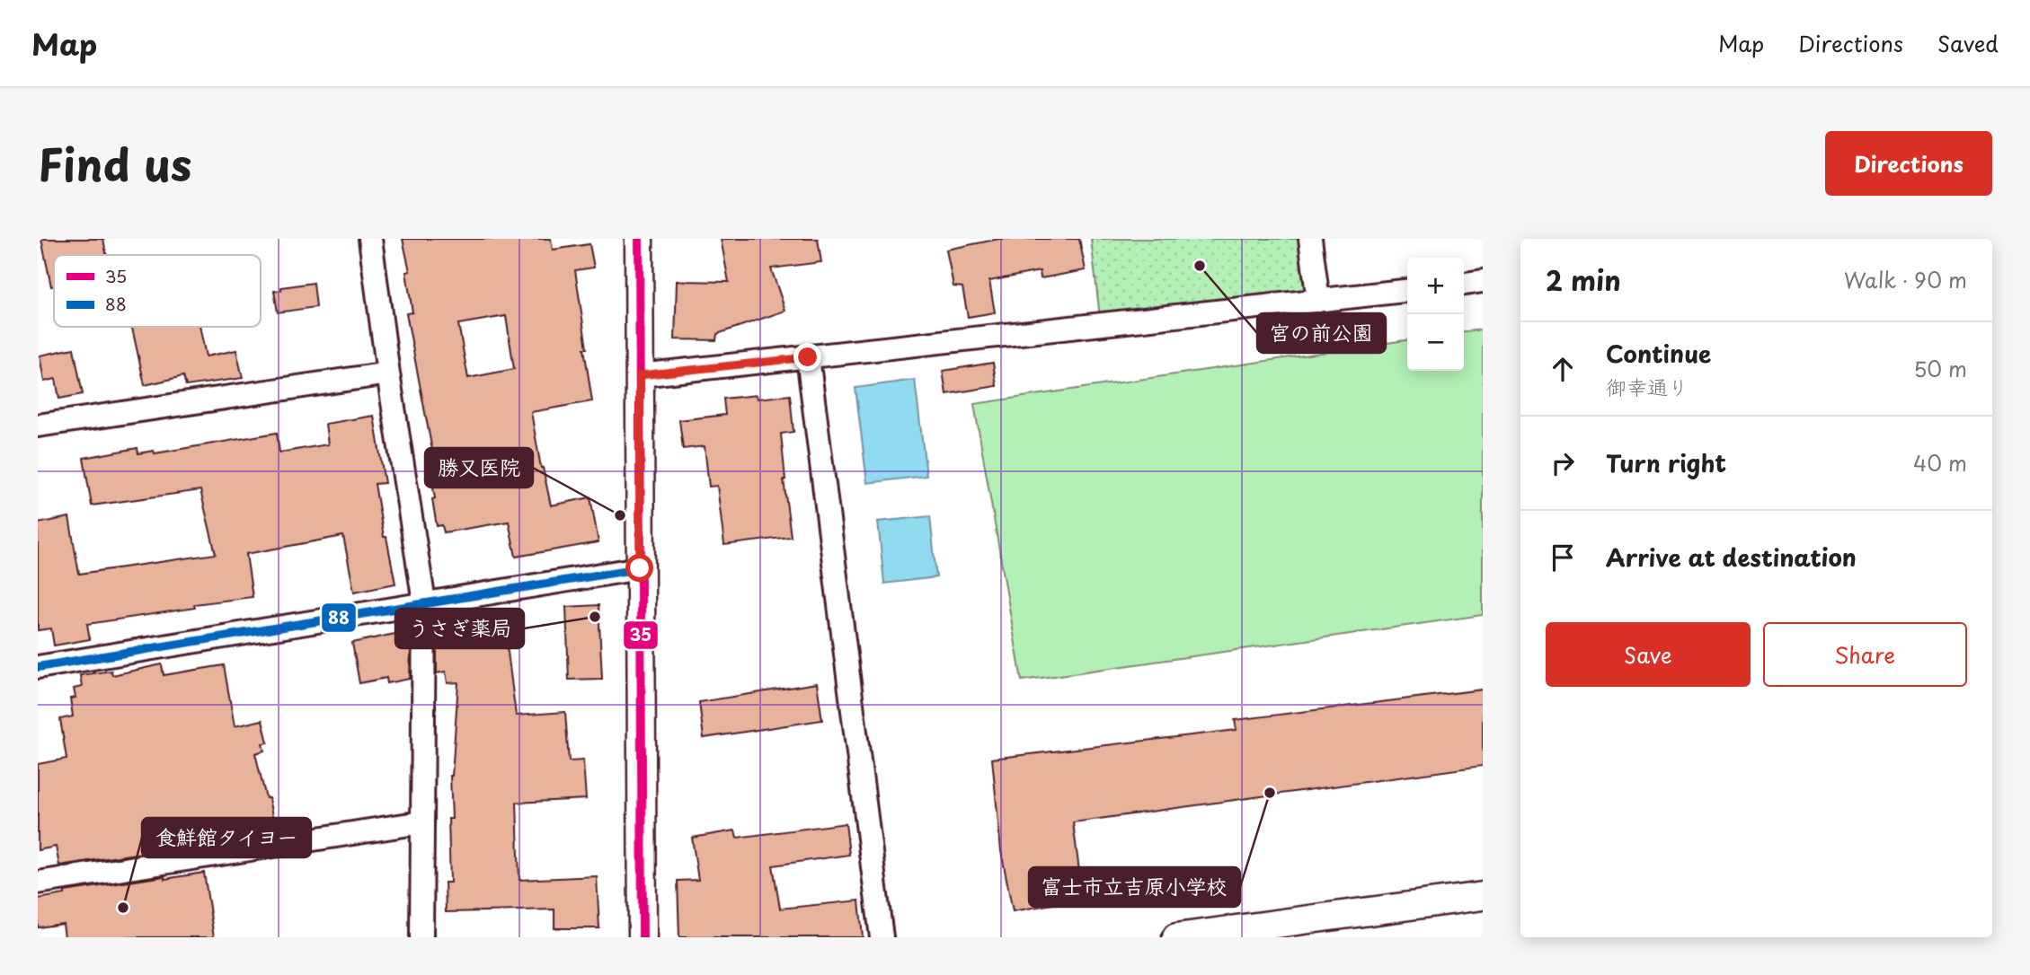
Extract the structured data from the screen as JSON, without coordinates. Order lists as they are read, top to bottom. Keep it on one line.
{"places":["宮の前公園","勝又医院","うさぎ薬局","富士市立吉原小学校","食鮮館タイヨー"],"lines":["transit line 35","transit line 88"],"legend":["35","88"],"page":{"header":"Map","nav":["Map","Directions","Saved"],"title":"Find us","buttons":["Directions",["Save","Share"]],"heading":["2 min","Walk · 90 m"],"map_buttons":["+","−"],"list":[["Continue","御幸通り","50 m"],["Turn right","40 m"],"Arrive at destination"]}}
